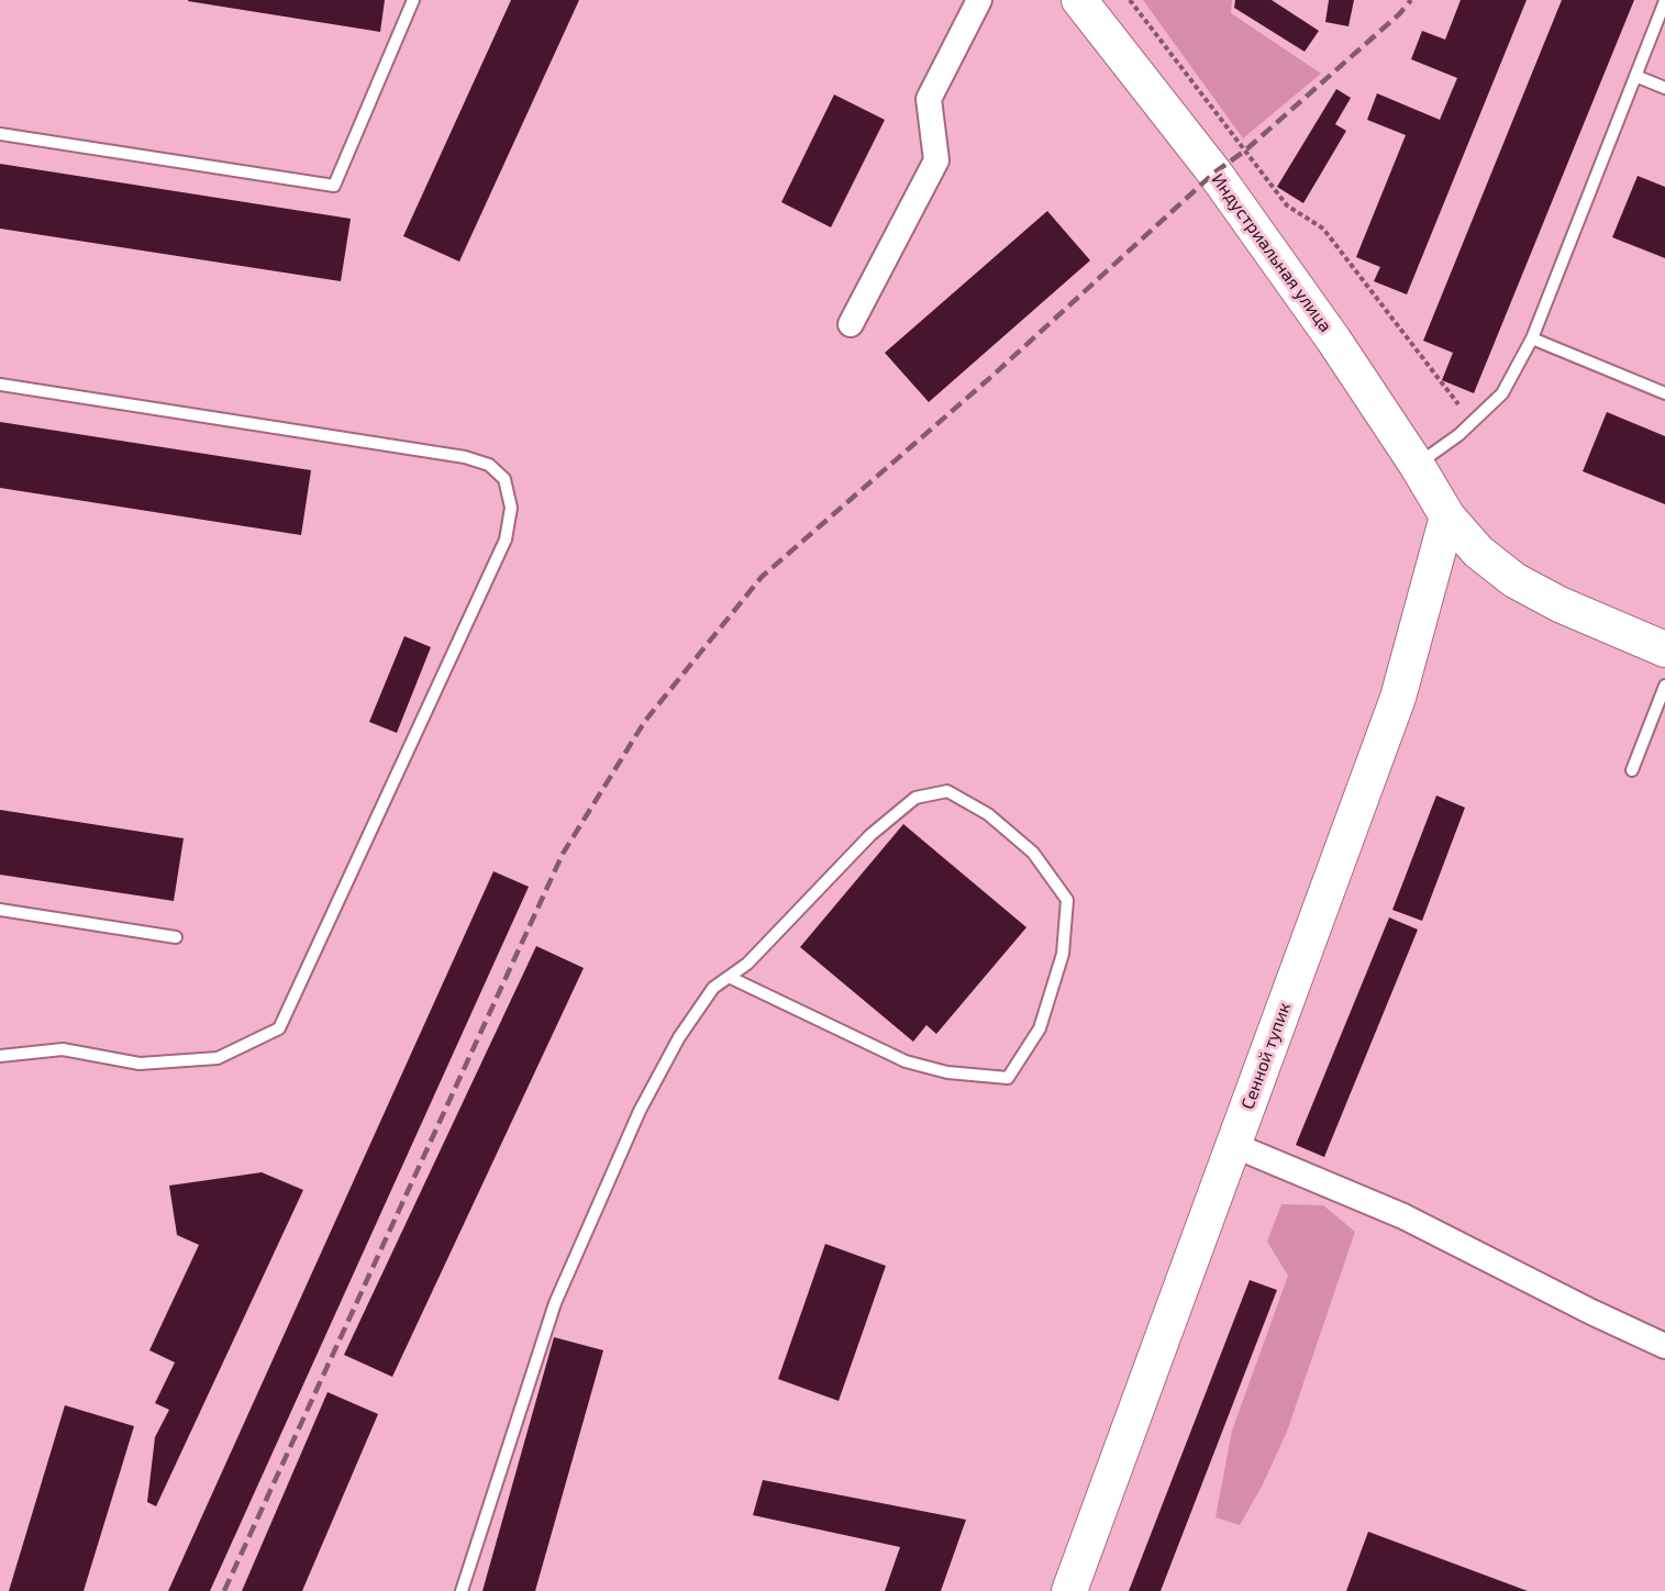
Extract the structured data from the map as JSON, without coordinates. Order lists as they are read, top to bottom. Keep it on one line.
{"streets":{"main road":["Индустриальная улица","Сенной тупик"]},"crossings":[["Индустриальная улица","Сенной тупик"]]}
